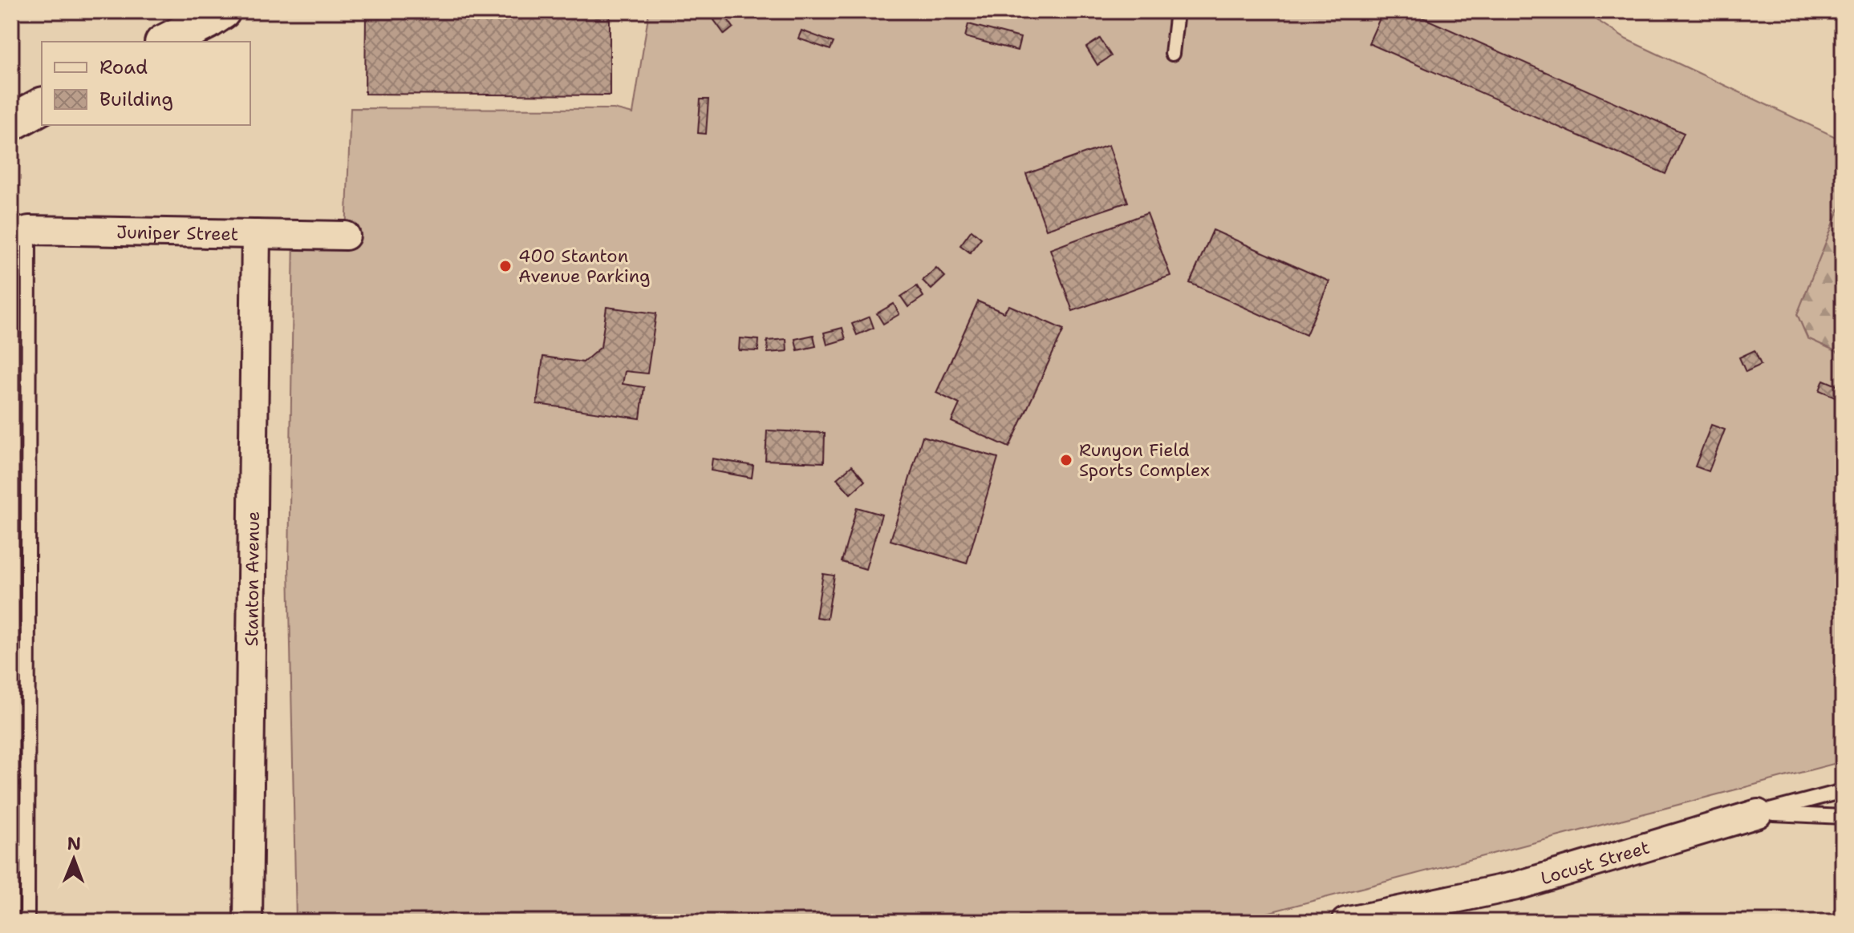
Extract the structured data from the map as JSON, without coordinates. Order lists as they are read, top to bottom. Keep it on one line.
{"streets":{"street":["Juniper Street","Stanton Avenue","Locust Street"]},"crossings":[["Juniper Street","Stanton Avenue"]],"places":["400 Stanton Avenue Parking","Runyon Field Sports Complex"],"legend":["Road","Building"],"north":"top"}
